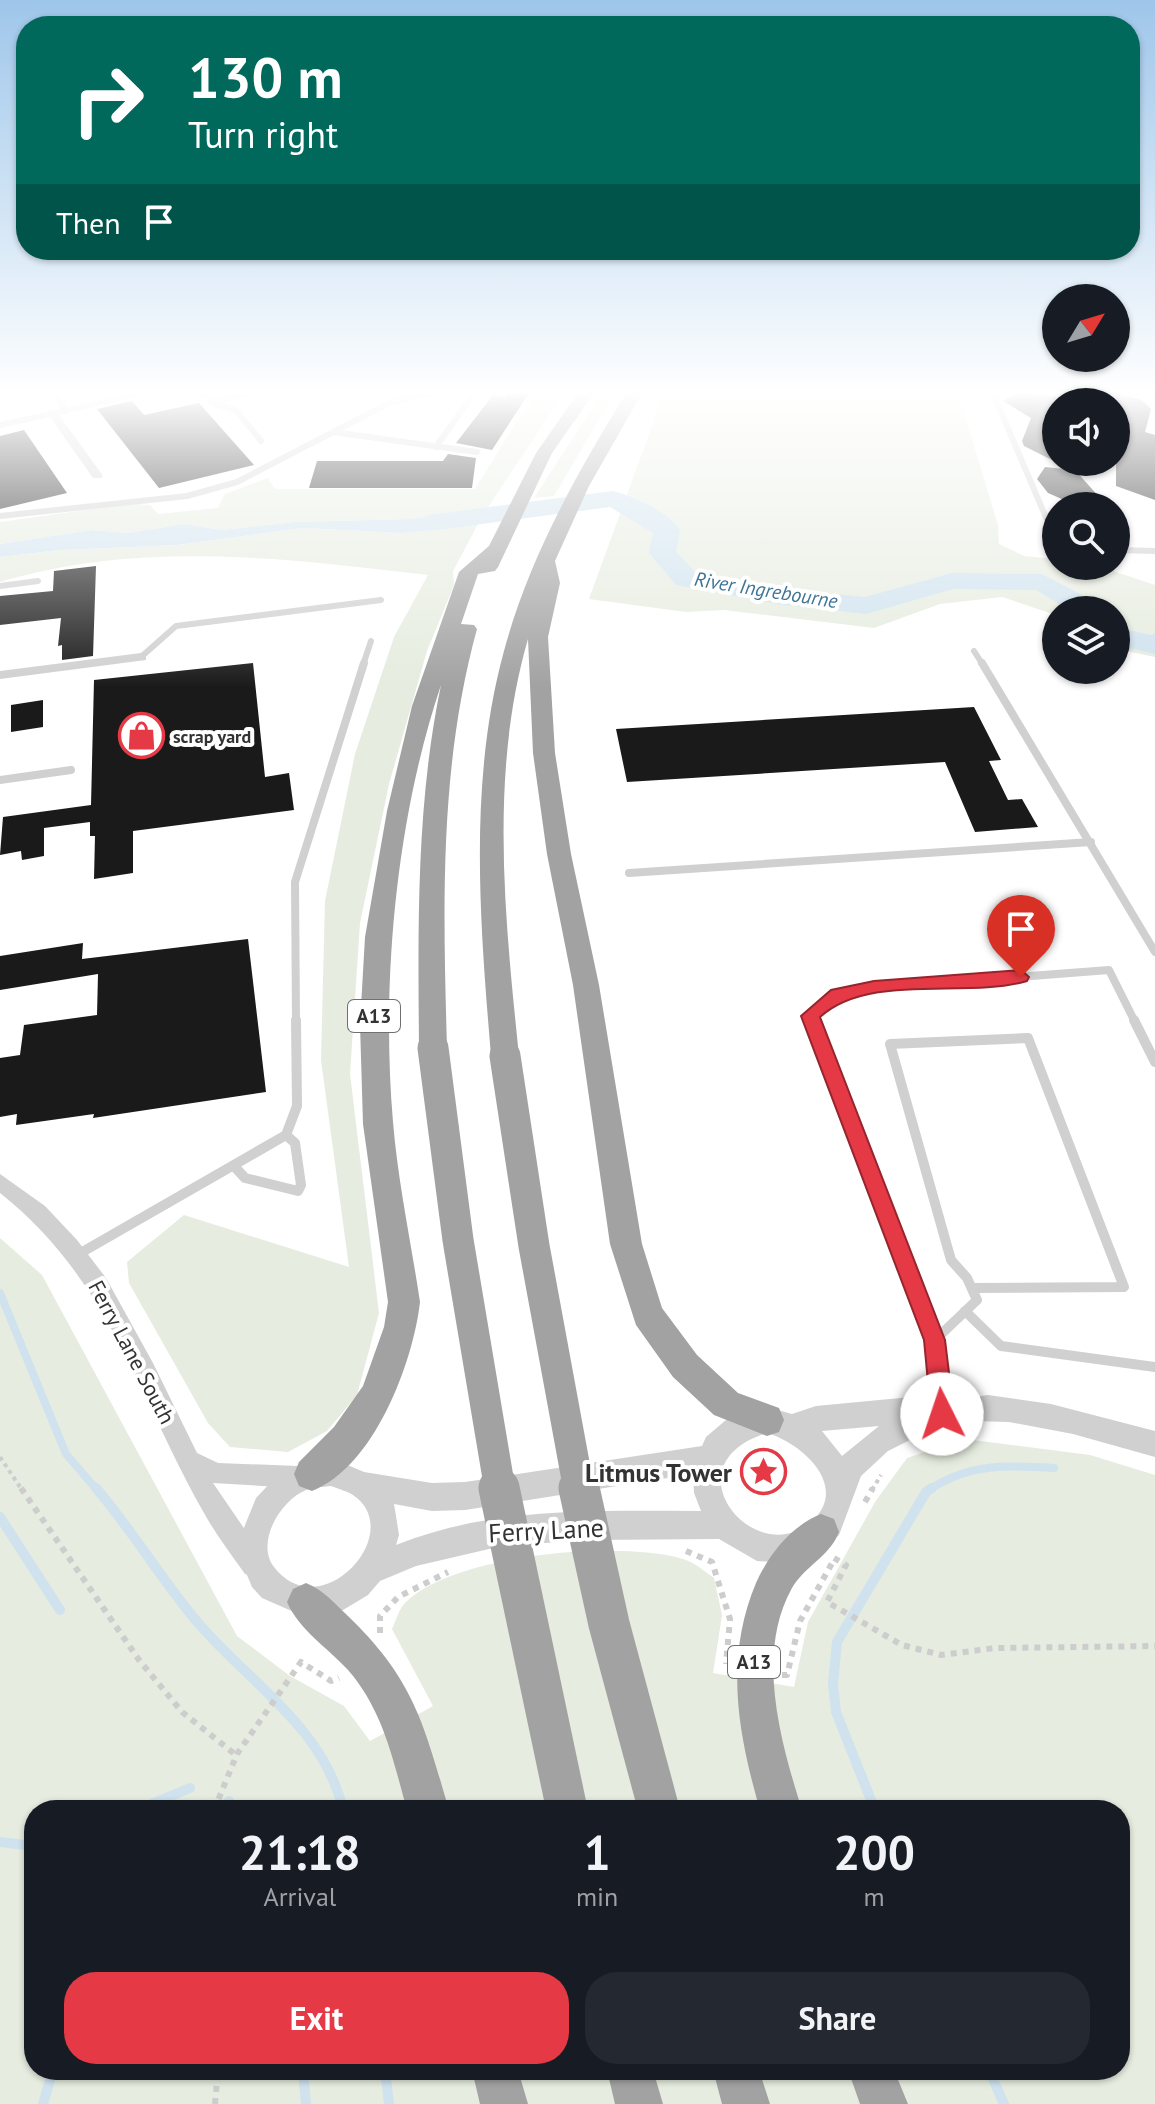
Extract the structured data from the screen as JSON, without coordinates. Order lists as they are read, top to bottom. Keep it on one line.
{"streets":{"highway":["A13"],"street":["Ferry Lane South","Ferry Lane"]},"crossings":[["A13","Ferry Lane South"],["A13","Ferry Lane"],["Ferry Lane South","Ferry Lane"]],"water":["River Ingrebourne"],"places":{"shop":["scrap yard"],"place":["Litmus Tower"]},"north":"top right","page":{"turn":["130 m","Turn right"],"then":"Then","eta":["21:18","Arrival","1","min","200","m"],"buttons":["Exit","Share"]}}
